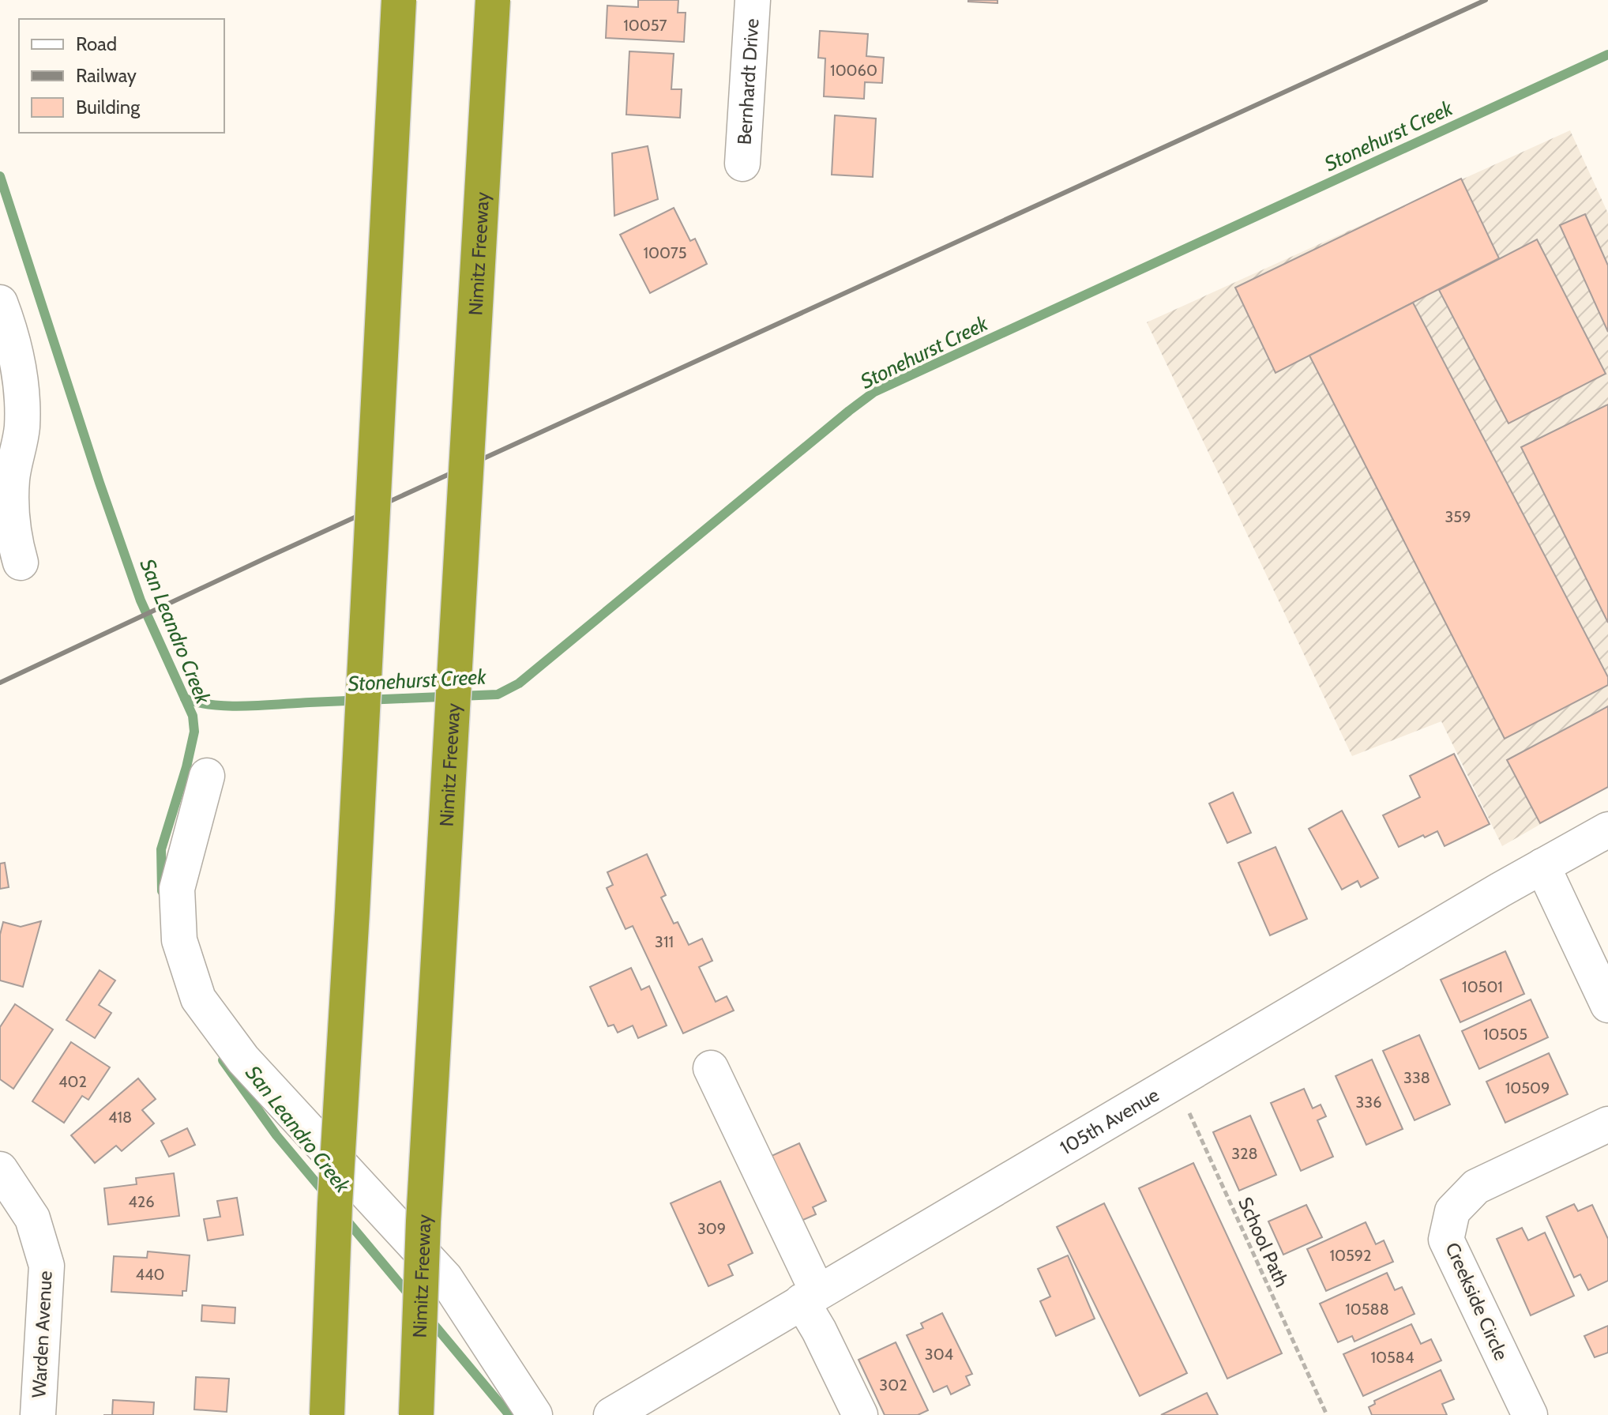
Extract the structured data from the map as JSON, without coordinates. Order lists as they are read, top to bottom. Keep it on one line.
{"streets":{"highway":["Nimitz Freeway"],"street":["Bernhardt Drive","105th Avenue","Creekside Circle","Warden Avenue"],"path":["School Path"]},"crossings":[["105th Avenue","School Path"]],"water":["Stonehurst Creek","San Leandro Creek"],"house_numbers":["10057","10060","10075","359","311","10501","10505","338","402","10509","336","418","328","426","309","10592","440","10588","304","10584","302"],"legend":["Road","Railway","Building"]}
